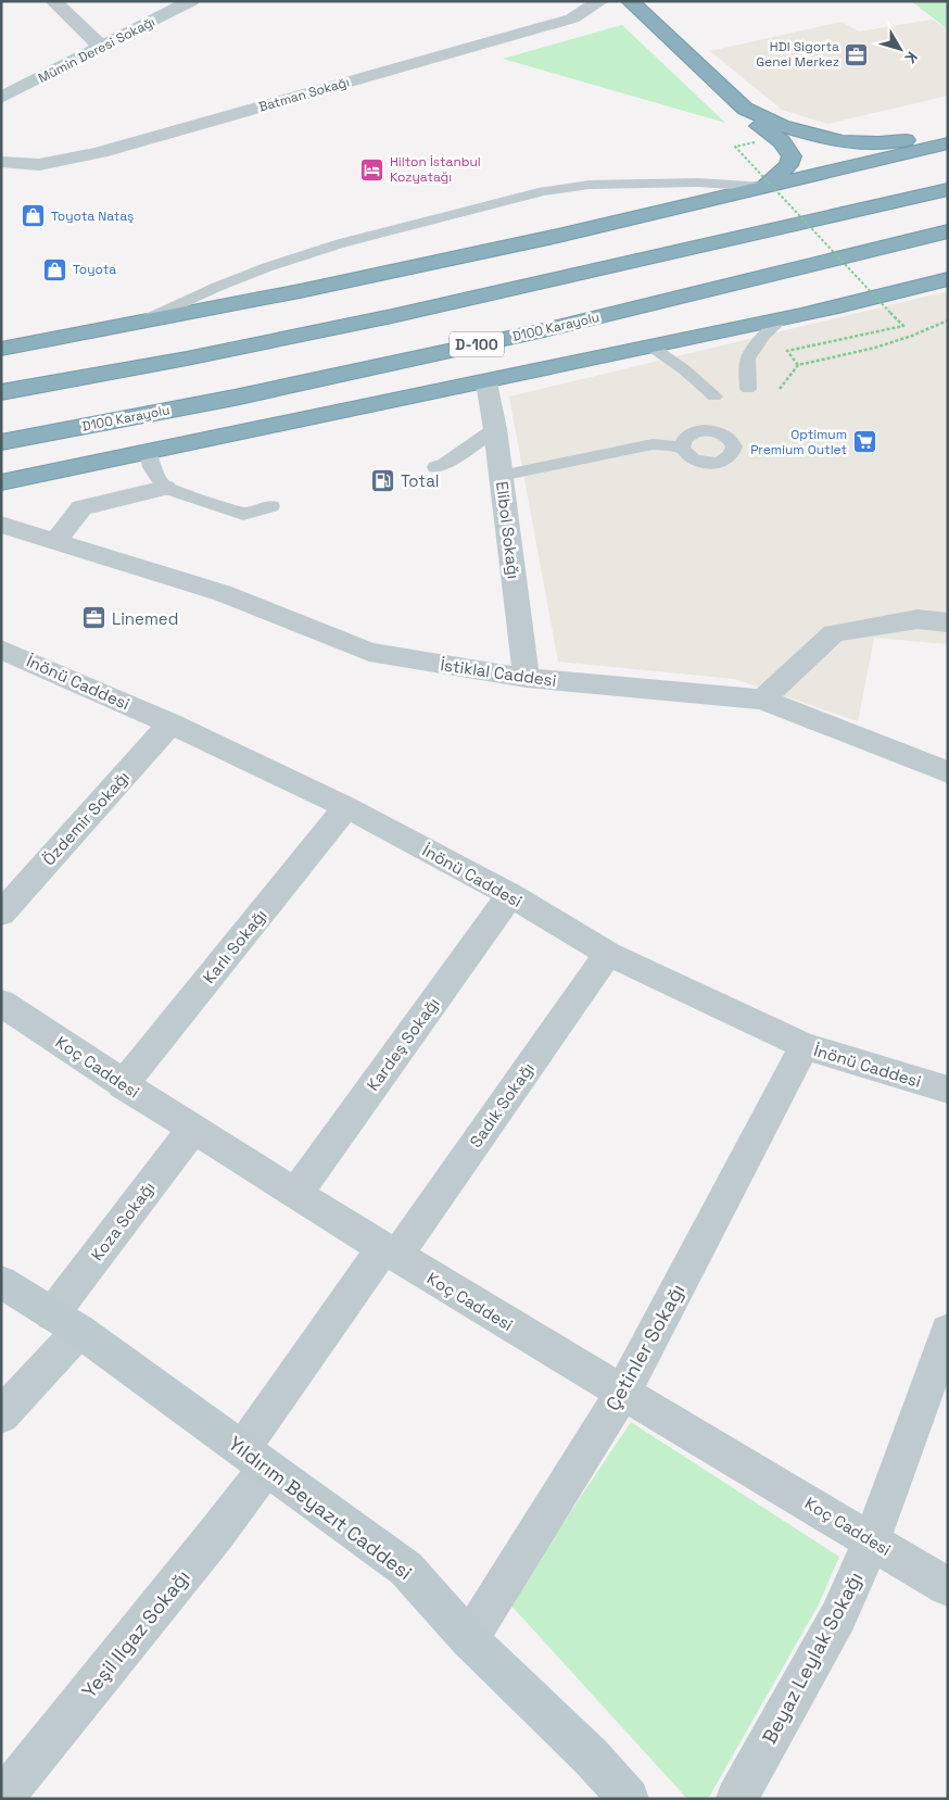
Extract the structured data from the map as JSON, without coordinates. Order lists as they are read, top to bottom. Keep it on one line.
{"streets":{"highway":["D100 Karayolu","D-100"],"street":["Mümin Deresi Sokağı","Batman Sokağı","Elibol Sokağı","İstiklal Caddesi","İnönü Caddesi","Özdemir Sokağı","Karlı Sokağı","Kardeş Sokağı","Koç Caddesi","Sadık Sokağı","Koza Sokağı","Çetinler Sokağı","Yıldırım Beyazıt Caddesi","Yeşil Ilgaz Sokağı","Beyaz Leylak Sokağı"]},"crossings":[["Elibol Sokağı","İstiklal Caddesi"],["İnönü Caddesi","Özdemir Sokağı"],["İnönü Caddesi","Karlı Sokağı"],["İnönü Caddesi","Kardeş Sokağı"],["İnönü Caddesi","Sadık Sokağı"],["İnönü Caddesi","Çetinler Sokağı"],["Karlı Sokağı","Koç Caddesi"],["Kardeş Sokağı","Koç Caddesi"],["Koç Caddesi","Sadık Sokağı"],["Koç Caddesi","Koza Sokağı"],["Koç Caddesi","Çetinler Sokağı"],["Koç Caddesi","Beyaz Leylak Sokağı"],["Sadık Sokağı","Yıldırım Beyazıt Caddesi"],["Sadık Sokağı","Yeşil Ilgaz Sokağı"],["Koza Sokağı","Yıldırım Beyazıt Caddesi"],["Çetinler Sokağı","Yıldırım Beyazıt Caddesi"],["Yıldırım Beyazıt Caddesi","Yeşil Ilgaz Sokağı"]],"places":{"office":["HDI Sigorta Genel Merkez","Linemed"],"hotel":["Hilton İstanbul Kozyatağı"],"shop":["Toyota Nataş","Toyota"],"supermarket":["Optimum Premium Outlet"],"fuel station":["Total"]},"north":"bottom right"}
